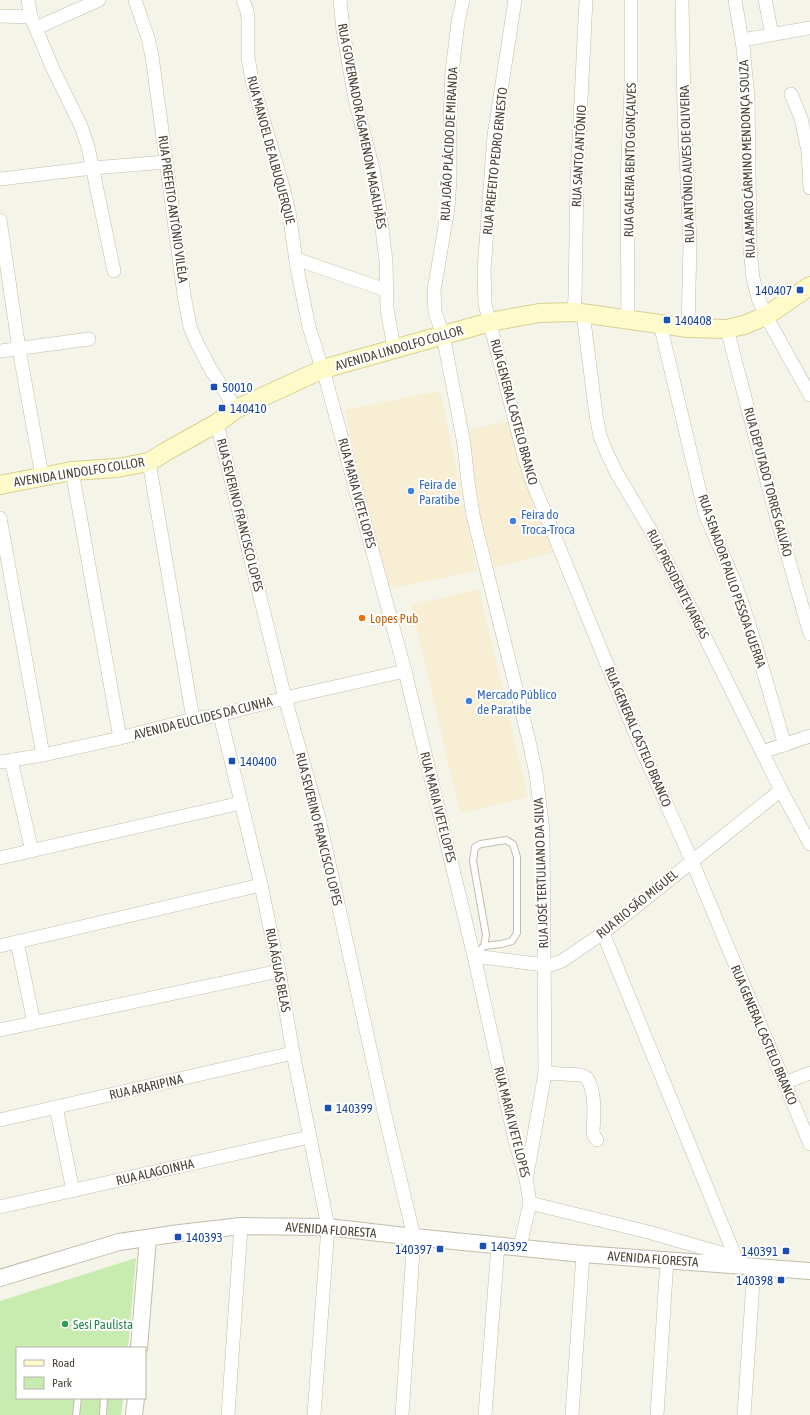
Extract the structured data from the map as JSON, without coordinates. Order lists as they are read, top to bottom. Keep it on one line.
{"streets":{"main road":["AVENIDA LINDOLFO COLLOR"],"street":["RUA GOVERNADOR AGAMENON MAGALHÃES","RUA JOÃO PLÁCIDO DE MIRANDA","RUA MANOEL DE ALBUQUERQUE","RUA SANTO ANTÔNIO","RUA AMARO CÁRMINO MENDONÇA SOUZA","RUA GALERIA BENTO GONÇALVES","RUA PREFEITO PEDRO ERNESTO","RUA ANTÔNIO ALVES DE OLIVEIRA","RUA PREFEITO ANTÔNIO VILÉLA","RUA GENERAL CASTELO BRANCO","RUA DEPUTADO TORRES GALVÃO","RUA MARIA IVETE LOPES","RUA SEVERINO FRANCISCO LOPES","RUA SENADOR PAULO PESSOA GUERRA","RUA PRESIDENTE VARGAS","AVENIDA EUCLIDES DA CUNHA","RUA JOSÉ TERTULIANO DA SILVA","RUA RIO SÃO MIGUEL","RUA ÁGUAS BELAS","RUA ARARIPINA","RUA ALAGOINHA","AVENIDA FLORESTA"]},"crossings":[["RUA GOVERNADOR AGAMENON MAGALHÃES","AVENIDA LINDOLFO COLLOR"],["RUA JOÃO PLÁCIDO DE MIRANDA","AVENIDA LINDOLFO COLLOR"],["RUA JOÃO PLÁCIDO DE MIRANDA","RUA JOSÉ TERTULIANO DA SILVA"],["RUA MANOEL DE ALBUQUERQUE","AVENIDA LINDOLFO COLLOR"],["RUA MANOEL DE ALBUQUERQUE","RUA MARIA IVETE LOPES"],["RUA SANTO ANTÔNIO","AVENIDA LINDOLFO COLLOR"],["RUA SANTO ANTÔNIO","RUA PRESIDENTE VARGAS"],["RUA AMARO CÁRMINO MENDONÇA SOUZA","AVENIDA LINDOLFO COLLOR"],["RUA GALERIA BENTO GONÇALVES","AVENIDA LINDOLFO COLLOR"],["RUA PREFEITO PEDRO ERNESTO","AVENIDA LINDOLFO COLLOR"],["RUA PREFEITO PEDRO ERNESTO","RUA GENERAL CASTELO BRANCO"],["RUA ANTÔNIO ALVES DE OLIVEIRA","AVENIDA LINDOLFO COLLOR"],["RUA PREFEITO ANTÔNIO VILÉLA","AVENIDA LINDOLFO COLLOR"],["AVENIDA LINDOLFO COLLOR","RUA GENERAL CASTELO BRANCO"],["AVENIDA LINDOLFO COLLOR","RUA DEPUTADO TORRES GALVÃO"],["AVENIDA LINDOLFO COLLOR","RUA MARIA IVETE LOPES"],["AVENIDA LINDOLFO COLLOR","RUA SEVERINO FRANCISCO LOPES"],["AVENIDA LINDOLFO COLLOR","RUA SENADOR PAULO PESSOA GUERRA"],["AVENIDA LINDOLFO COLLOR","RUA PRESIDENTE VARGAS"],["AVENIDA LINDOLFO COLLOR","RUA JOSÉ TERTULIANO DA SILVA"],["RUA GENERAL CASTELO BRANCO","RUA RIO SÃO MIGUEL"],["RUA MARIA IVETE LOPES","AVENIDA EUCLIDES DA CUNHA"],["RUA MARIA IVETE LOPES","RUA JOSÉ TERTULIANO DA SILVA"],["RUA MARIA IVETE LOPES","RUA RIO SÃO MIGUEL"],["RUA MARIA IVETE LOPES","AVENIDA FLORESTA"],["RUA SEVERINO FRANCISCO LOPES","AVENIDA EUCLIDES DA CUNHA"],["RUA SEVERINO FRANCISCO LOPES","AVENIDA FLORESTA"],["RUA PRESIDENTE VARGAS","RUA RIO SÃO MIGUEL"],["AVENIDA EUCLIDES DA CUNHA","RUA ÁGUAS BELAS"],["RUA JOSÉ TERTULIANO DA SILVA","RUA RIO SÃO MIGUEL"],["RUA ÁGUAS BELAS","RUA ARARIPINA"],["RUA ÁGUAS BELAS","RUA ALAGOINHA"],["RUA ÁGUAS BELAS","AVENIDA FLORESTA"]],"places":{"transit":["140407","140408","50010","140410","140400","140399","140393","140392","140397","140391","140398"],"other":["Feira de Paratibe","Feira do Troca-Troca","Lopes Pub","Mercado Público de Paratibe","Sesi Paulista"]},"legend":["Road","Park"]}
